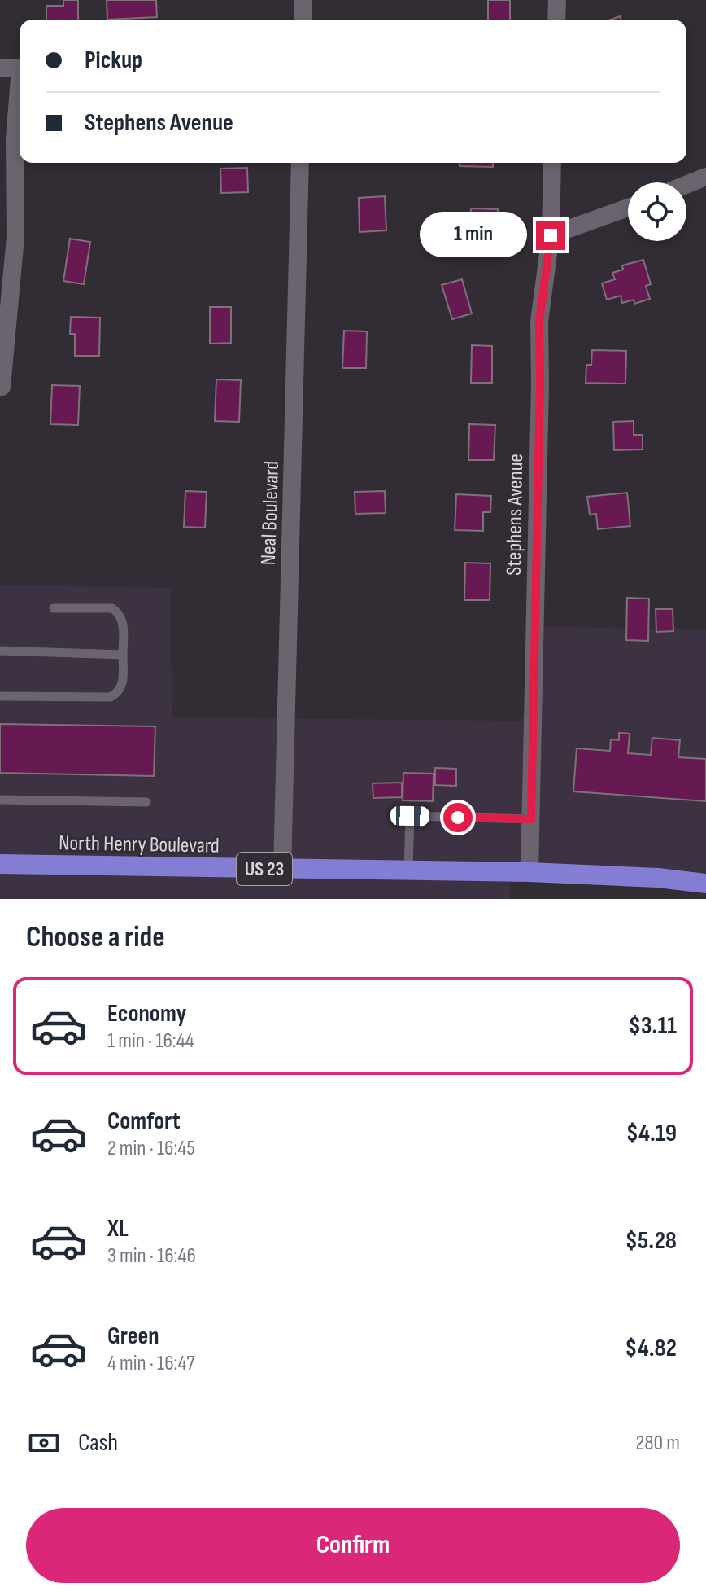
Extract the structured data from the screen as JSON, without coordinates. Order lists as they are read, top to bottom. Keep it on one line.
{"streets":{"highway":["North Henry Boulevard","US 23"],"street":["Neal Boulevard","Stephens Avenue"]},"crossings":[["Neal Boulevard","North Henry Boulevard"],["Stephens Avenue","North Henry Boulevard"]],"page":{"banner":["Pickup","Stephens Avenue"],"bubble":"1 min","heading":"Choose a ride","list":[{"name":"Economy","note":"1 min · 16:44","value":"$3.11"},{"name":"Comfort","note":"2 min · 16:45","value":"$4.19"},{"name":"XL","note":"3 min · 16:46","value":"$5.28"},{"name":"Green","note":"4 min · 16:47","value":"$4.82"}],"pay":["Cash","280 m"],"buttons":"Confirm"}}
